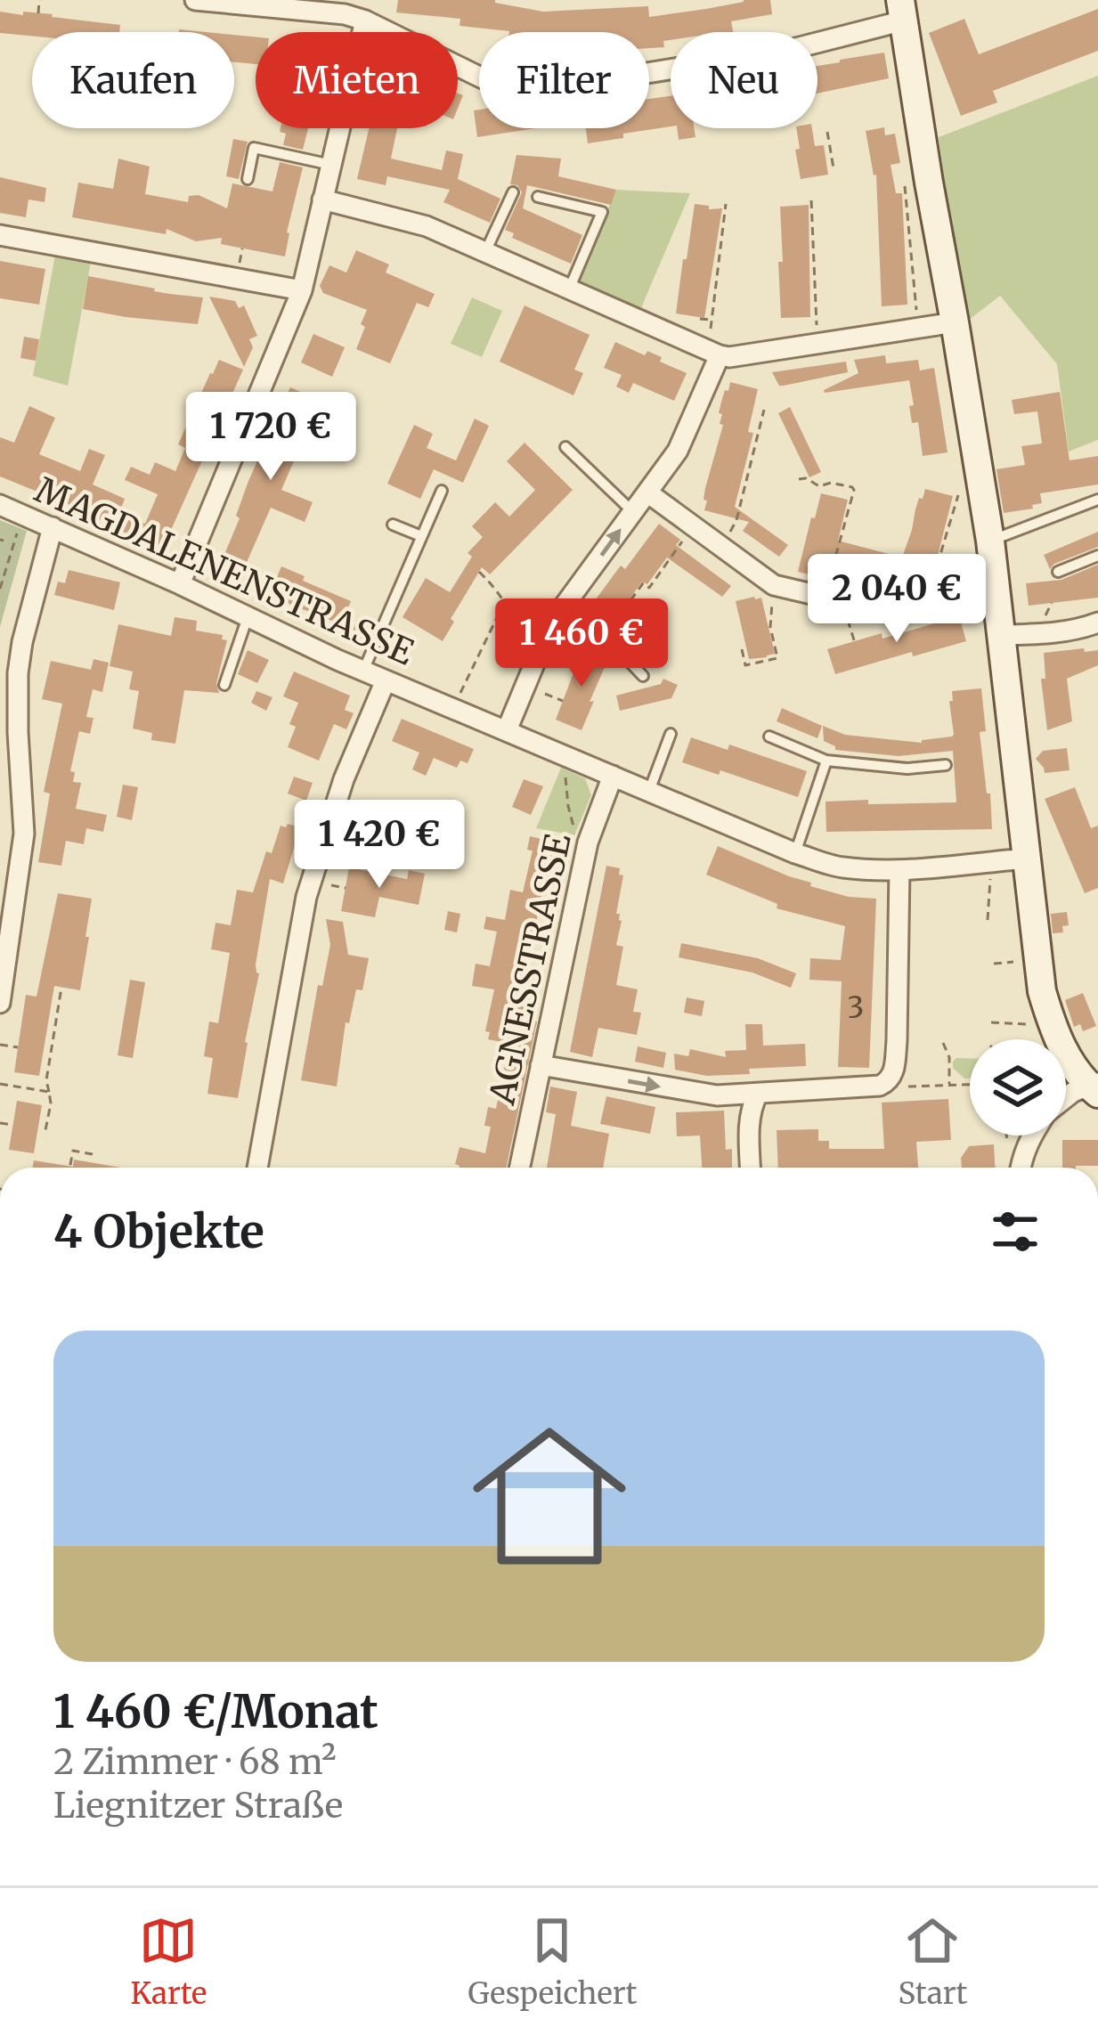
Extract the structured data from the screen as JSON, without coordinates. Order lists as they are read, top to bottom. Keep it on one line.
{"streets":{"street":["MAGDALENENSTRASSE","AGNESSTRASSE"]},"crossings":[["MAGDALENENSTRASSE","AGNESSTRASSE"]],"house_numbers":["3"],"page":{"chip":["Kaufen","Mieten","Filter","Neu"],"price":["1 720 €","2 040 €","1 460 €","1 420 €"],"heading":"4 Objekte","list":[{"name":"1 460 €/Monat","note":"2 Zimmer · 68 m² · Liegnitzer Straße"}],"tabs":["Karte","Gespeichert","Start"]}}
